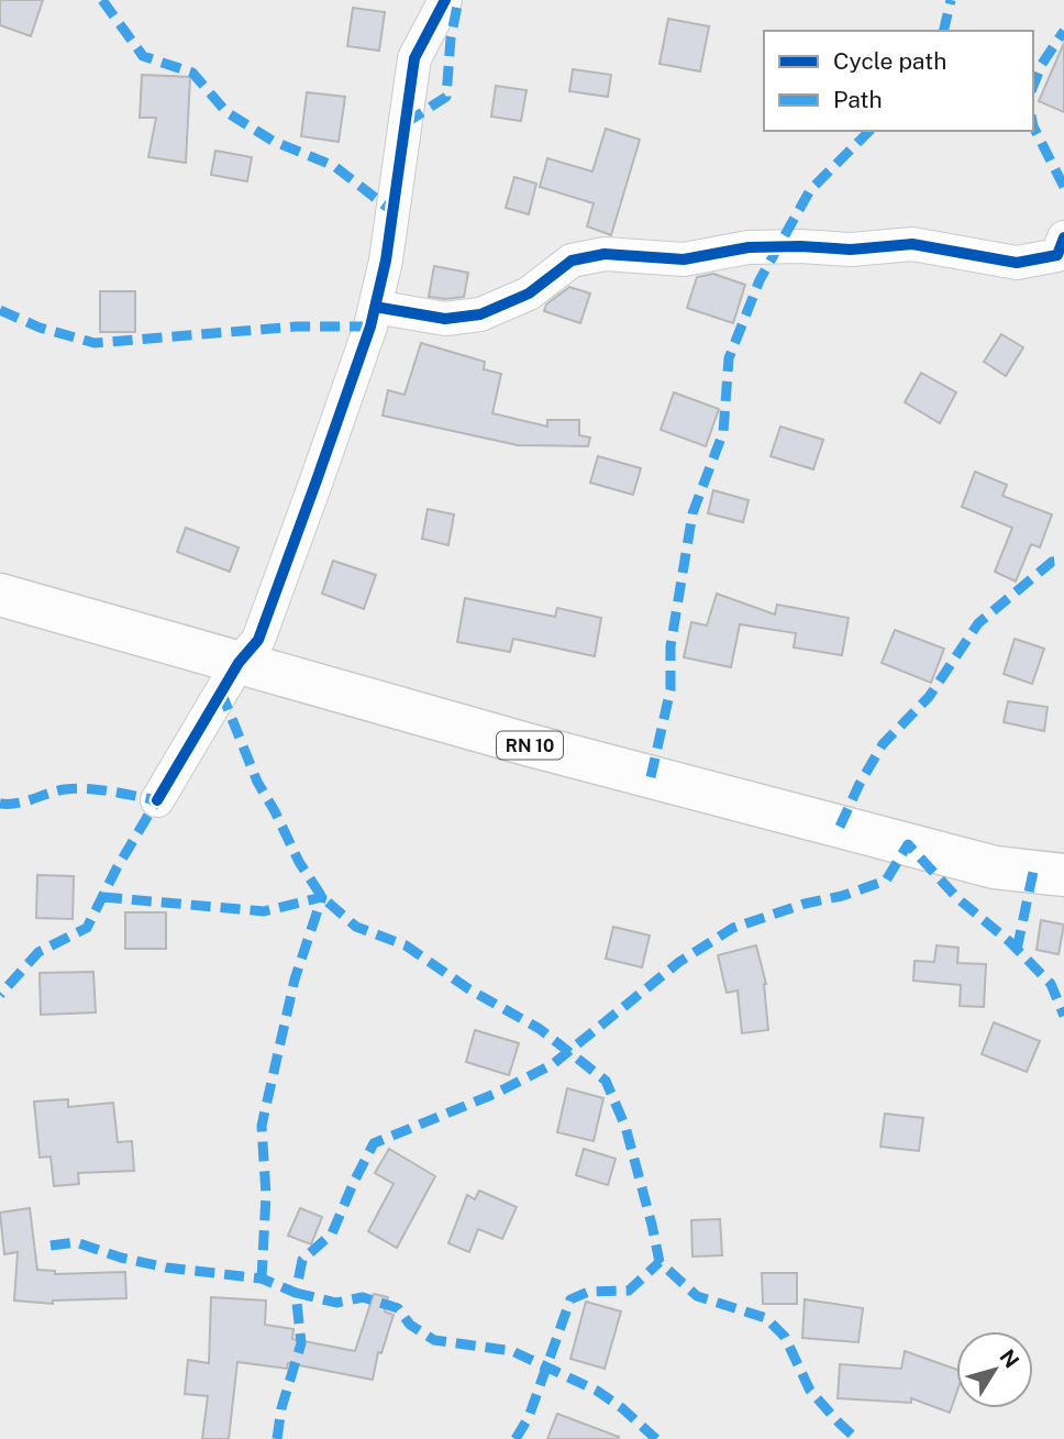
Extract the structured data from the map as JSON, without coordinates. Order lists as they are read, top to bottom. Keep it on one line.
{"streets":{"main road":["RN 10"]},"legend":["Cycle path","Path"],"north":"top right"}
